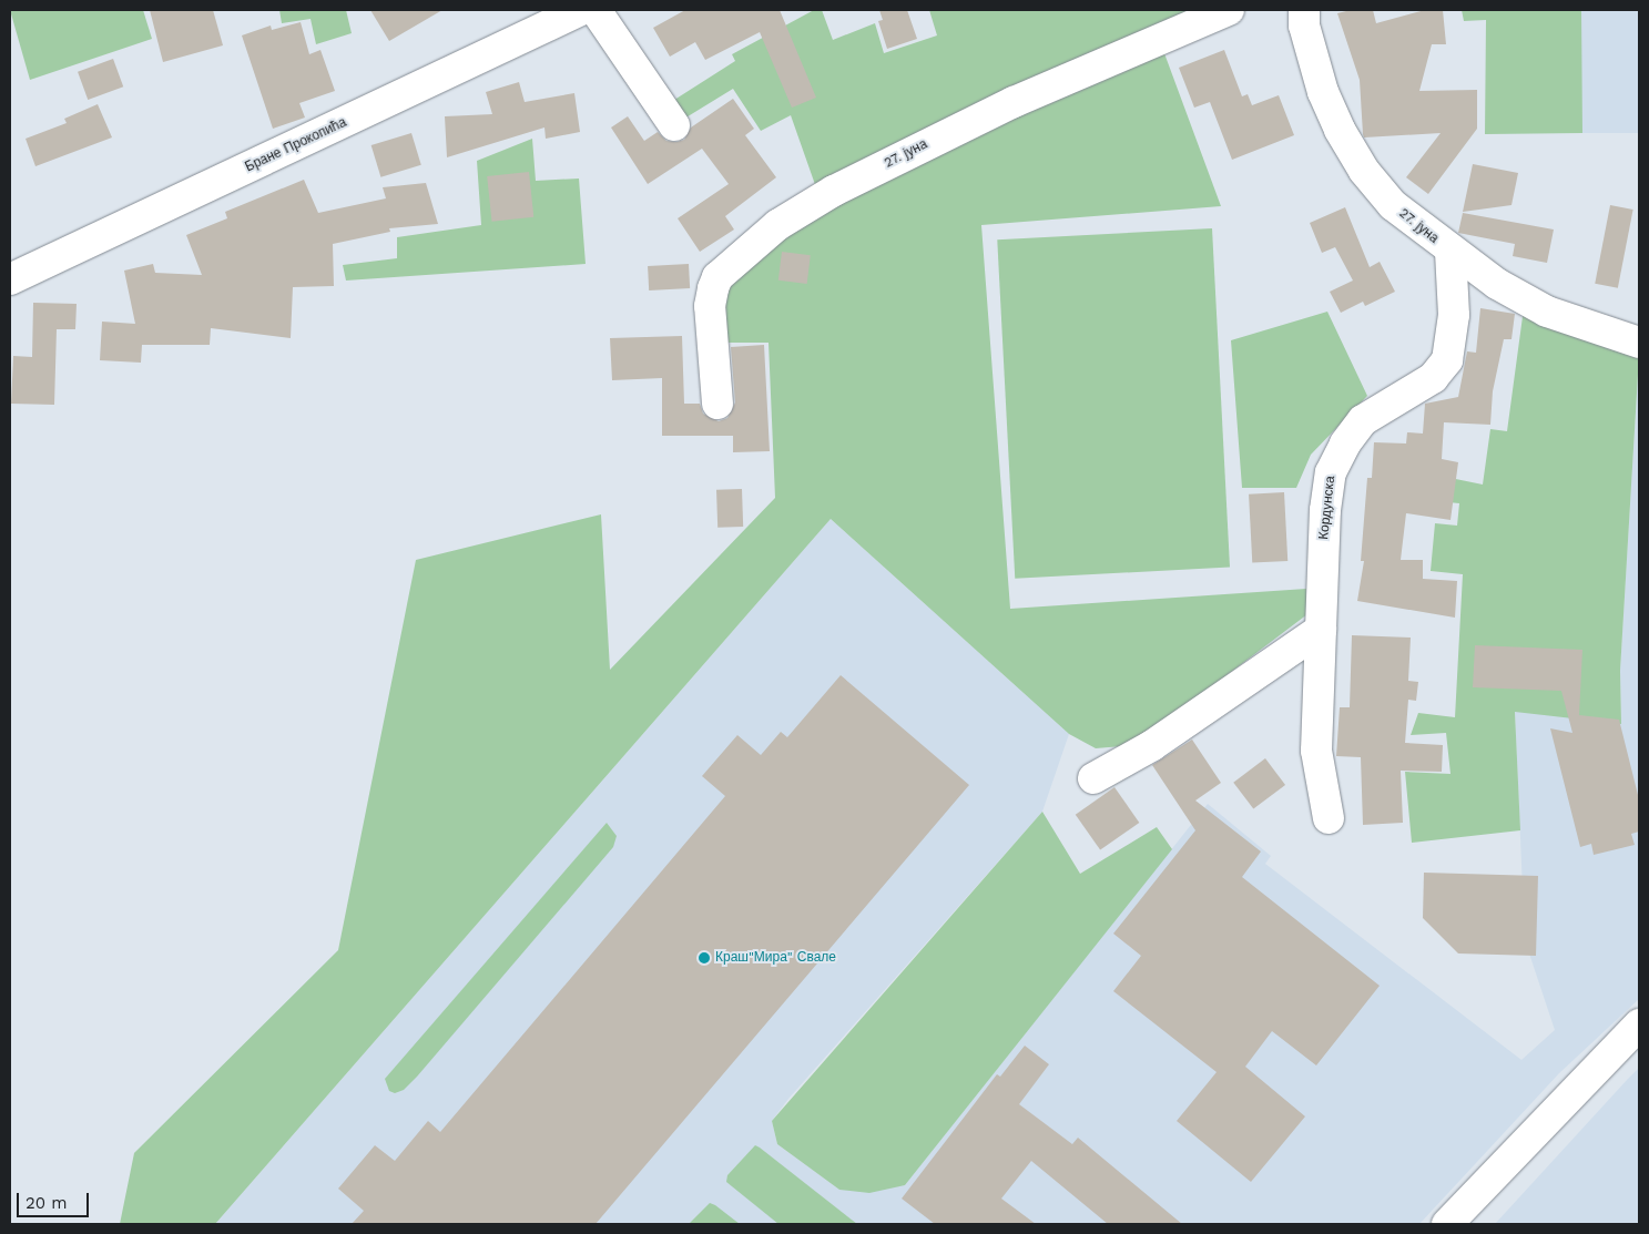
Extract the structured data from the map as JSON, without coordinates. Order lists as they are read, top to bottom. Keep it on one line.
{"streets":{"street":["Бране Прокопића","27. јуна","Кордунска"]},"crossings":[["27. јуна","Кордунска"]],"places":["Краш\"Мира\" Свале"],"scale_bar":"20 m"}
